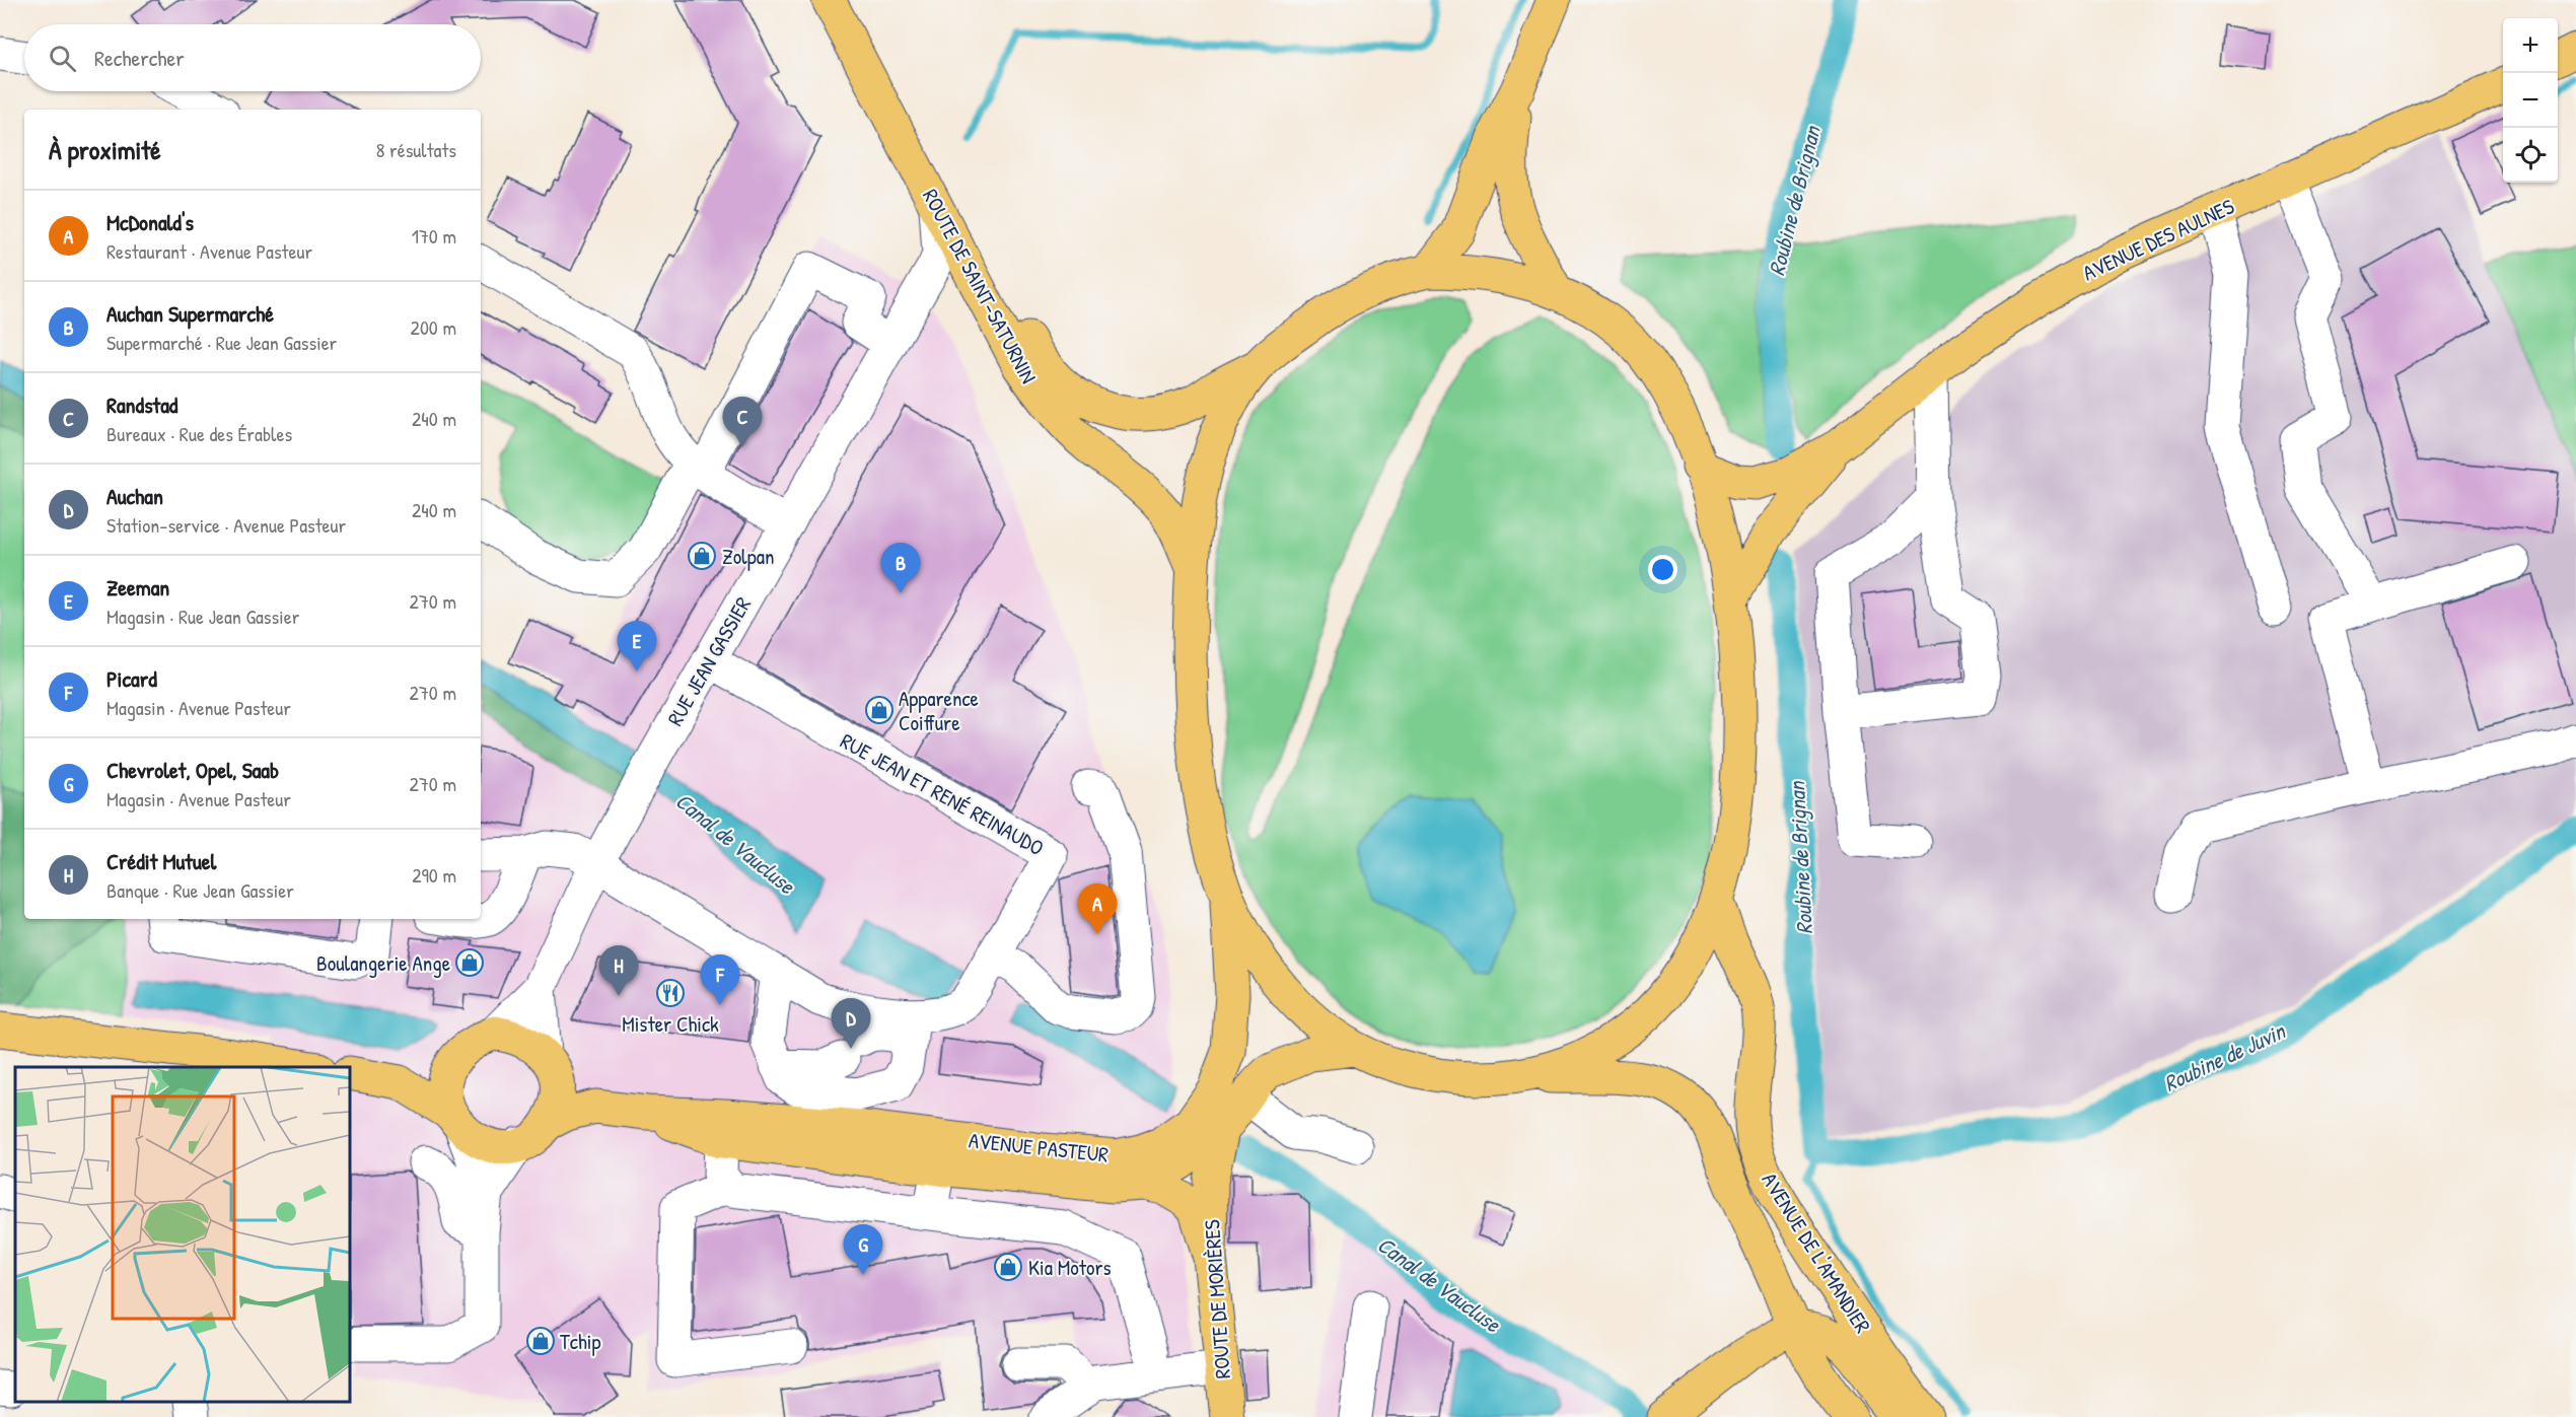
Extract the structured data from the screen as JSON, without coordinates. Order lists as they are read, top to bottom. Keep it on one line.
{"streets":{"main road":["AVENUE DES AULNES","ROUTE DE SAINT-SATURNIN","AVENUE PASTEUR","AVENUE DE L'AMANDIER","ROUTE DE MORIÈRES"],"street":["RUE JEAN GASSIER","RUE JEAN ET RENÉ REINAUDO"]},"crossings":[["ROUTE DE SAINT-SATURNIN","RUE JEAN GASSIER"],["RUE JEAN GASSIER","RUE JEAN ET RENÉ REINAUDO"],["RUE JEAN GASSIER","AVENUE PASTEUR"],["AVENUE PASTEUR","ROUTE DE MORIÈRES"]],"water":["Roubine de Brignan","Canal de Vaucluse","Roubine de Juvin"],"places":{"shop":["Zolpan","Apparence Coiffure","Boulangerie Ange","Kia Motors","Tchip"],"restaurant":["Mister Chick"]},"page":{"map_buttons":["+","−"],"search":"Rechercher","heading":["À proximité","8 résultats"],"list":[{"mark":"A","name":"McDonald's","note":"Restaurant · Avenue Pasteur","value":"170 m"},{"mark":"B","name":"Auchan Supermarché","note":"Supermarché · Rue Jean Gassier","value":"200 m"},{"mark":"C","name":"Randstad","note":"Bureaux · Rue des Érables","value":"240 m"},{"mark":"D","name":"Auchan","note":"Station-service · Avenue Pasteur","value":"240 m"},{"mark":"E","name":"Zeeman","note":"Magasin · Rue Jean Gassier","value":"270 m"},{"mark":"F","name":"Picard","note":"Magasin · Avenue Pasteur","value":"270 m"},{"mark":"G","name":"Chevrolet, Opel, Saab","note":"Magasin · Avenue Pasteur","value":"270 m"},{"mark":"H","name":"Crédit Mutuel","note":"Banque · Rue Jean Gassier","value":"290 m"}],"pins":["C","B","E","A","H","F","D","G"]}}
